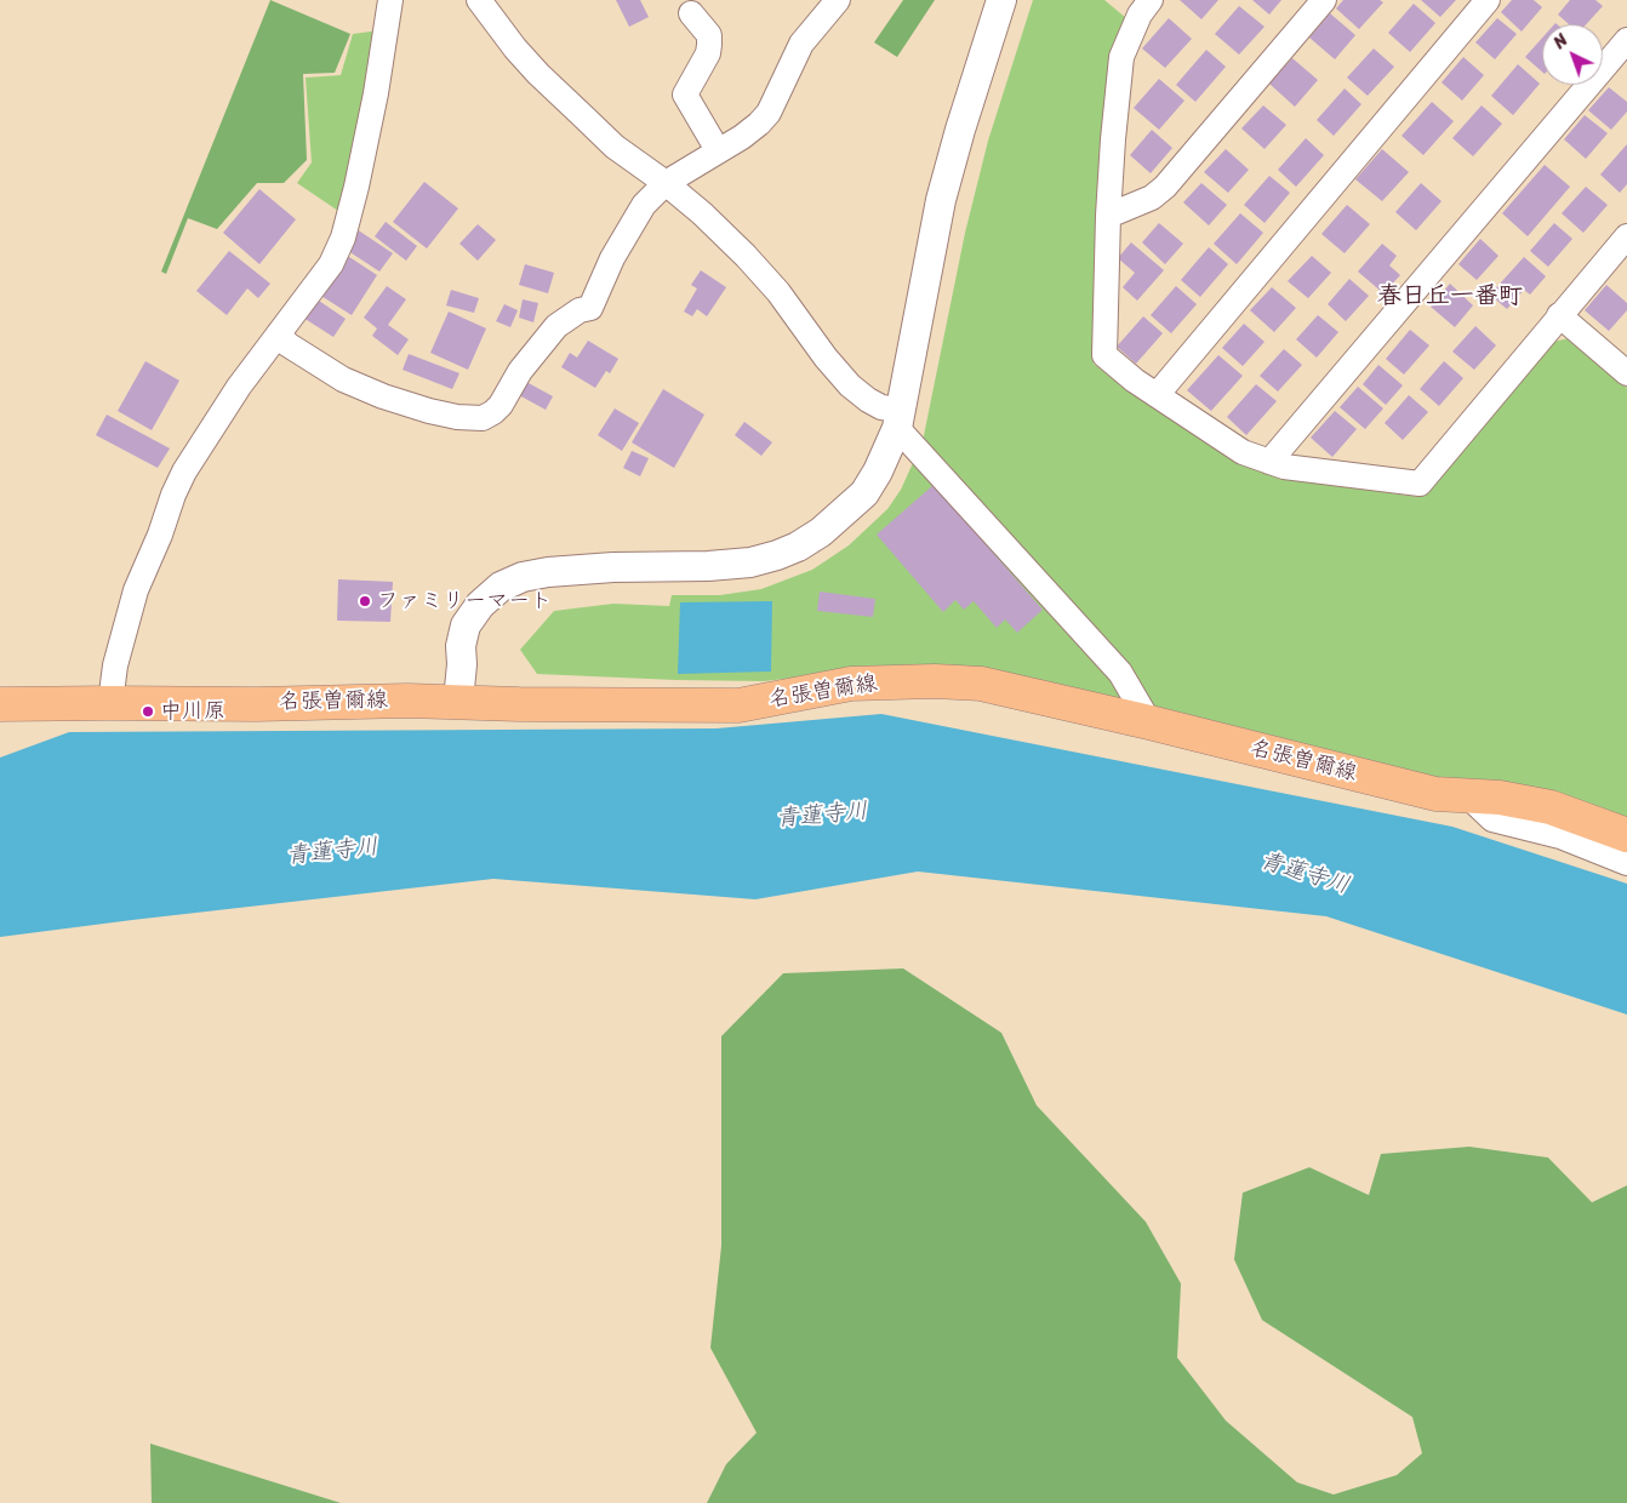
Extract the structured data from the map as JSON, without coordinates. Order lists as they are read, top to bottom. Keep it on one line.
{"streets":{"main road":["名張曽爾線"]},"districts":["春日丘一番町"],"water":["青蓮寺川"],"places":["ファミリーマート","中川原"],"north":"top left"}
